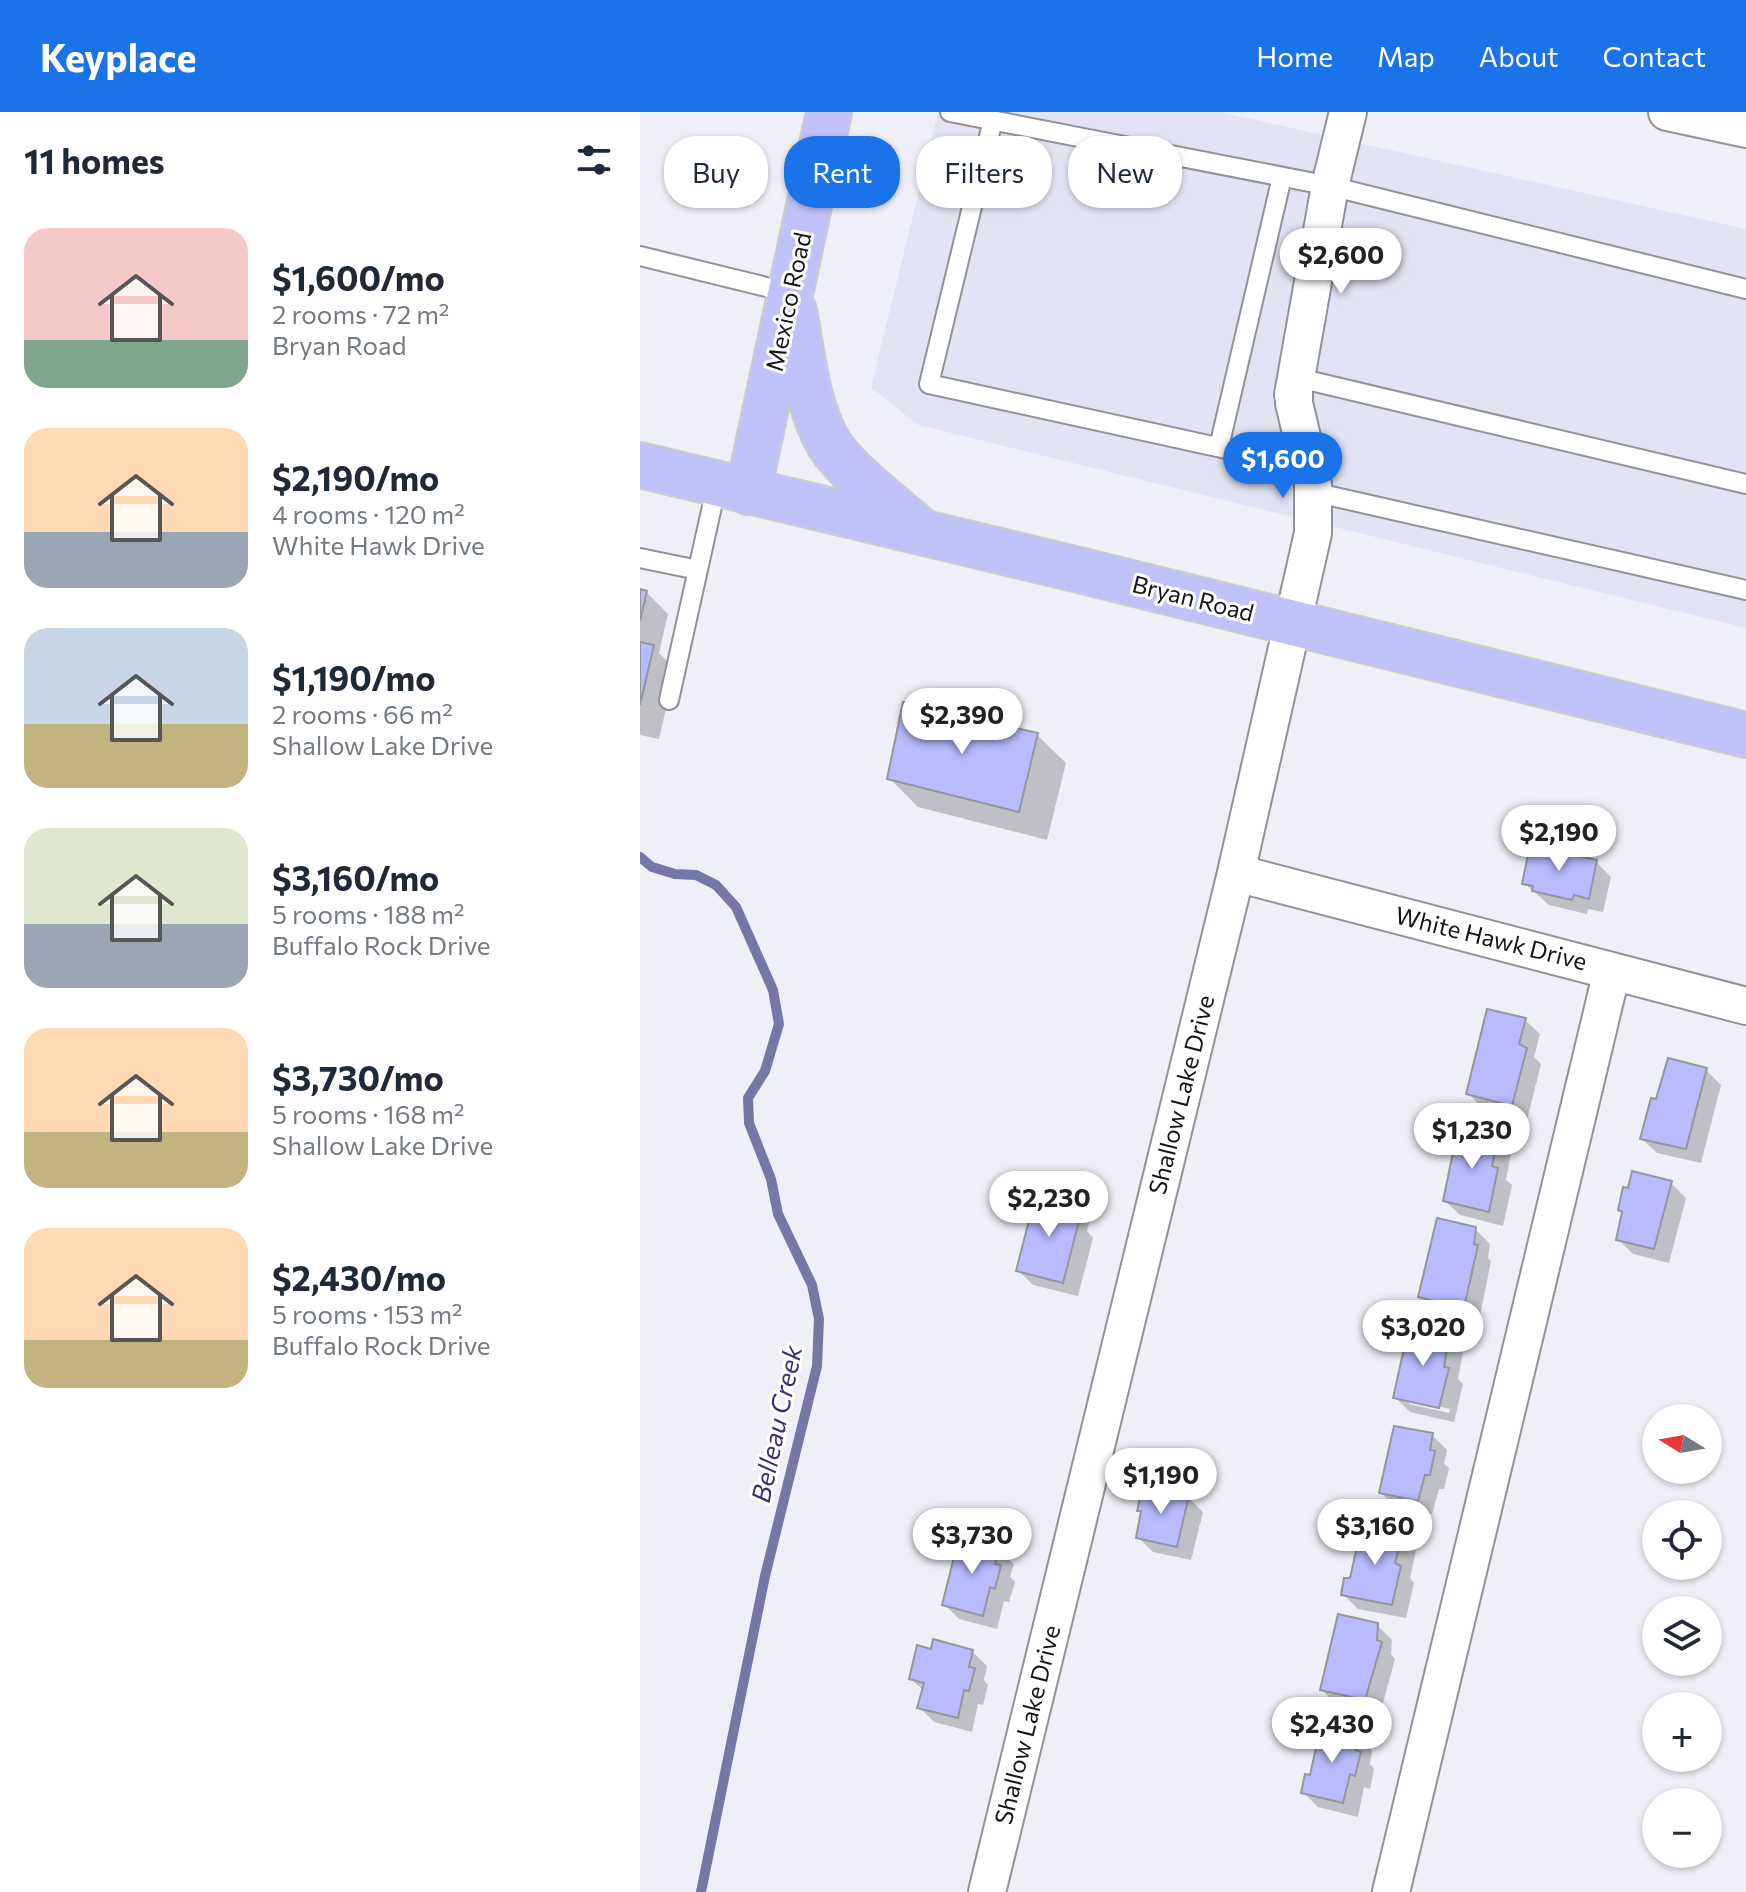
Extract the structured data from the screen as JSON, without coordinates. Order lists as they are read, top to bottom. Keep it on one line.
{"streets":{"main road":["Mexico Road","Bryan Road"],"street":["White Hawk Drive","Shallow Lake Drive"]},"crossings":[["Mexico Road","Bryan Road"],["Bryan Road","Shallow Lake Drive"],["White Hawk Drive","Shallow Lake Drive"]],"water":["Belleau Creek"],"north":"left","page":{"header":"Keyplace","nav":["Home","Map","About","Contact"],"heading":"11 homes","chip":["Buy","Rent","Filters","New"],"list":[{"name":"$1,600/mo","note":"2 rooms · 72 m² · Bryan Road"},{"name":"$2,190/mo","note":"4 rooms · 120 m² · White Hawk Drive"},{"name":"$1,190/mo","note":"2 rooms · 66 m² · Shallow Lake Drive"},{"name":"$3,160/mo","note":"5 rooms · 188 m² · Buffalo Rock Drive"},{"name":"$3,730/mo","note":"5 rooms · 168 m² · Shallow Lake Drive"},{"name":"$2,430/mo","note":"5 rooms · 153 m² · Buffalo Rock Drive"}],"price":["$2,600","$1,600","$2,390","$2,190","$1,230","$2,230","$3,020","$1,190","$3,160","$3,730","$2,430"],"map_buttons":["+","−"]}}
